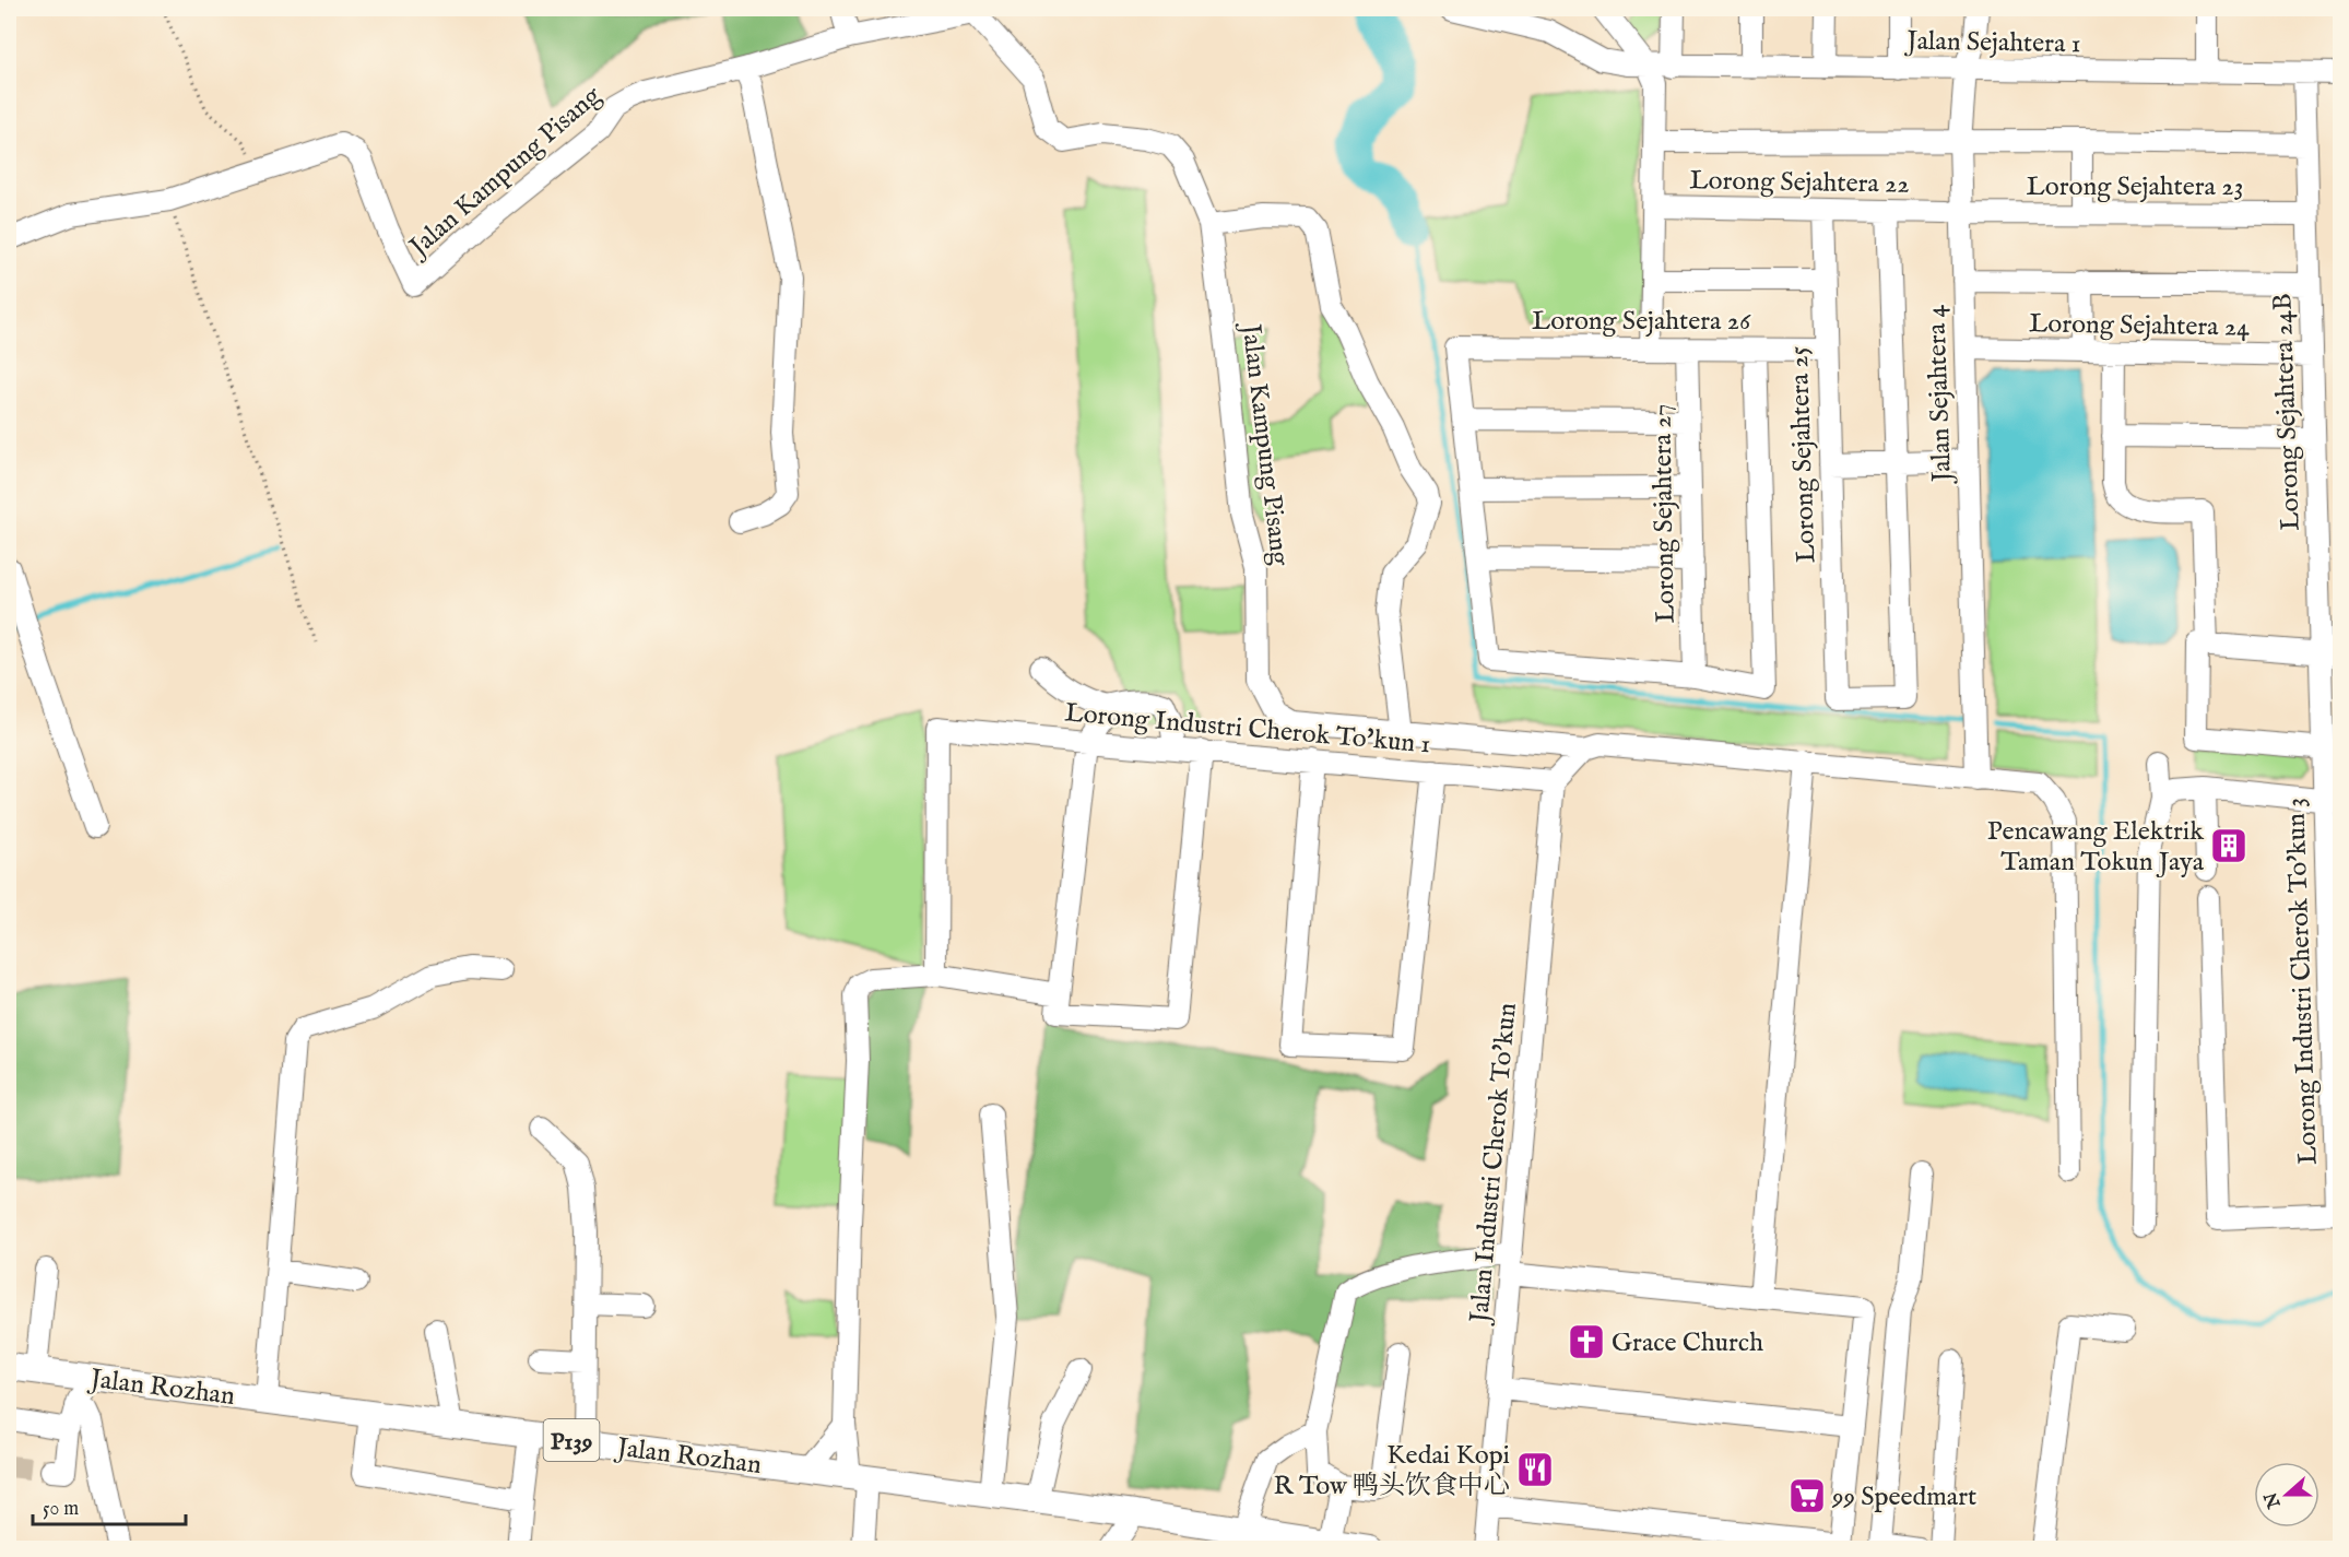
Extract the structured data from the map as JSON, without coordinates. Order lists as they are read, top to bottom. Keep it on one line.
{"streets":{"main road":["Jalan Rozhan","P139"],"street":["Jalan Sejahtera 1","Jalan Kampung Pisang","Lorong Sejahtera 22","Lorong Sejahtera 23","Lorong Sejahtera 26","Lorong Sejahtera 24","Jalan Sejahtera 4","Lorong Sejahtera 24B","Lorong Sejahtera 25","Lorong Sejahtera 27","Lorong Industri Cherok To'kun 1","Lorong Industri Cherok To'kun 3","Jalan Industri Cherok To'kun"]},"crossings":[["Jalan Sejahtera 1","Jalan Sejahtera 4"],["Jalan Sejahtera 1","Lorong Sejahtera 24B"],["Jalan Kampung Pisang","Jalan Sejahtera 4"],["Lorong Sejahtera 22","Lorong Sejahtera 23"],["Lorong Sejahtera 22","Jalan Sejahtera 4"],["Lorong Sejahtera 22","Lorong Sejahtera 25"],["Lorong Sejahtera 23","Jalan Sejahtera 4"],["Lorong Sejahtera 23","Lorong Sejahtera 24B"],["Lorong Sejahtera 26","Lorong Sejahtera 25"],["Lorong Sejahtera 26","Lorong Sejahtera 27"],["Lorong Sejahtera 24","Jalan Sejahtera 4"],["Lorong Sejahtera 24","Lorong Sejahtera 24B"],["Lorong Sejahtera 24B","Lorong Industri Cherok To'kun 3"],["Lorong Industri Cherok To'kun 1","Jalan Industri Cherok To'kun"]],"places":{"building":["Pencawang Elektrik Taman Tokun Jaya"],"church":["Grace Church"],"restaurant":["Kedai Kopi R Tow 鸭头饮食中心"],"supermarket":["99 Speedmart"]},"scale_bar":"50 m","north":"left"}
